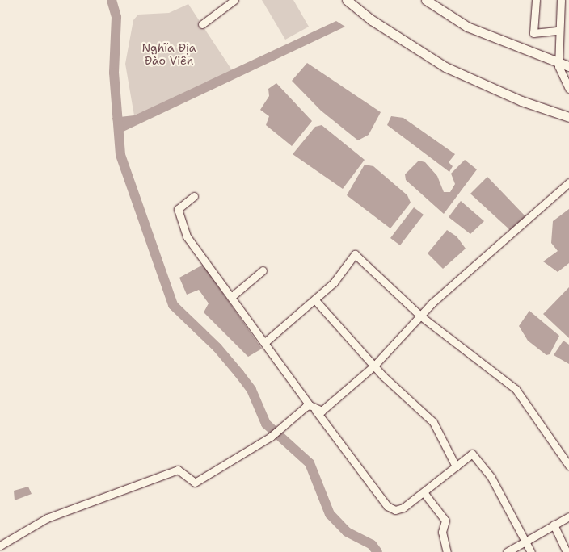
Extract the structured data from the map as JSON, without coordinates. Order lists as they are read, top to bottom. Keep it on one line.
{"parks":["Nghĩa Địa Đào Viên"]}
